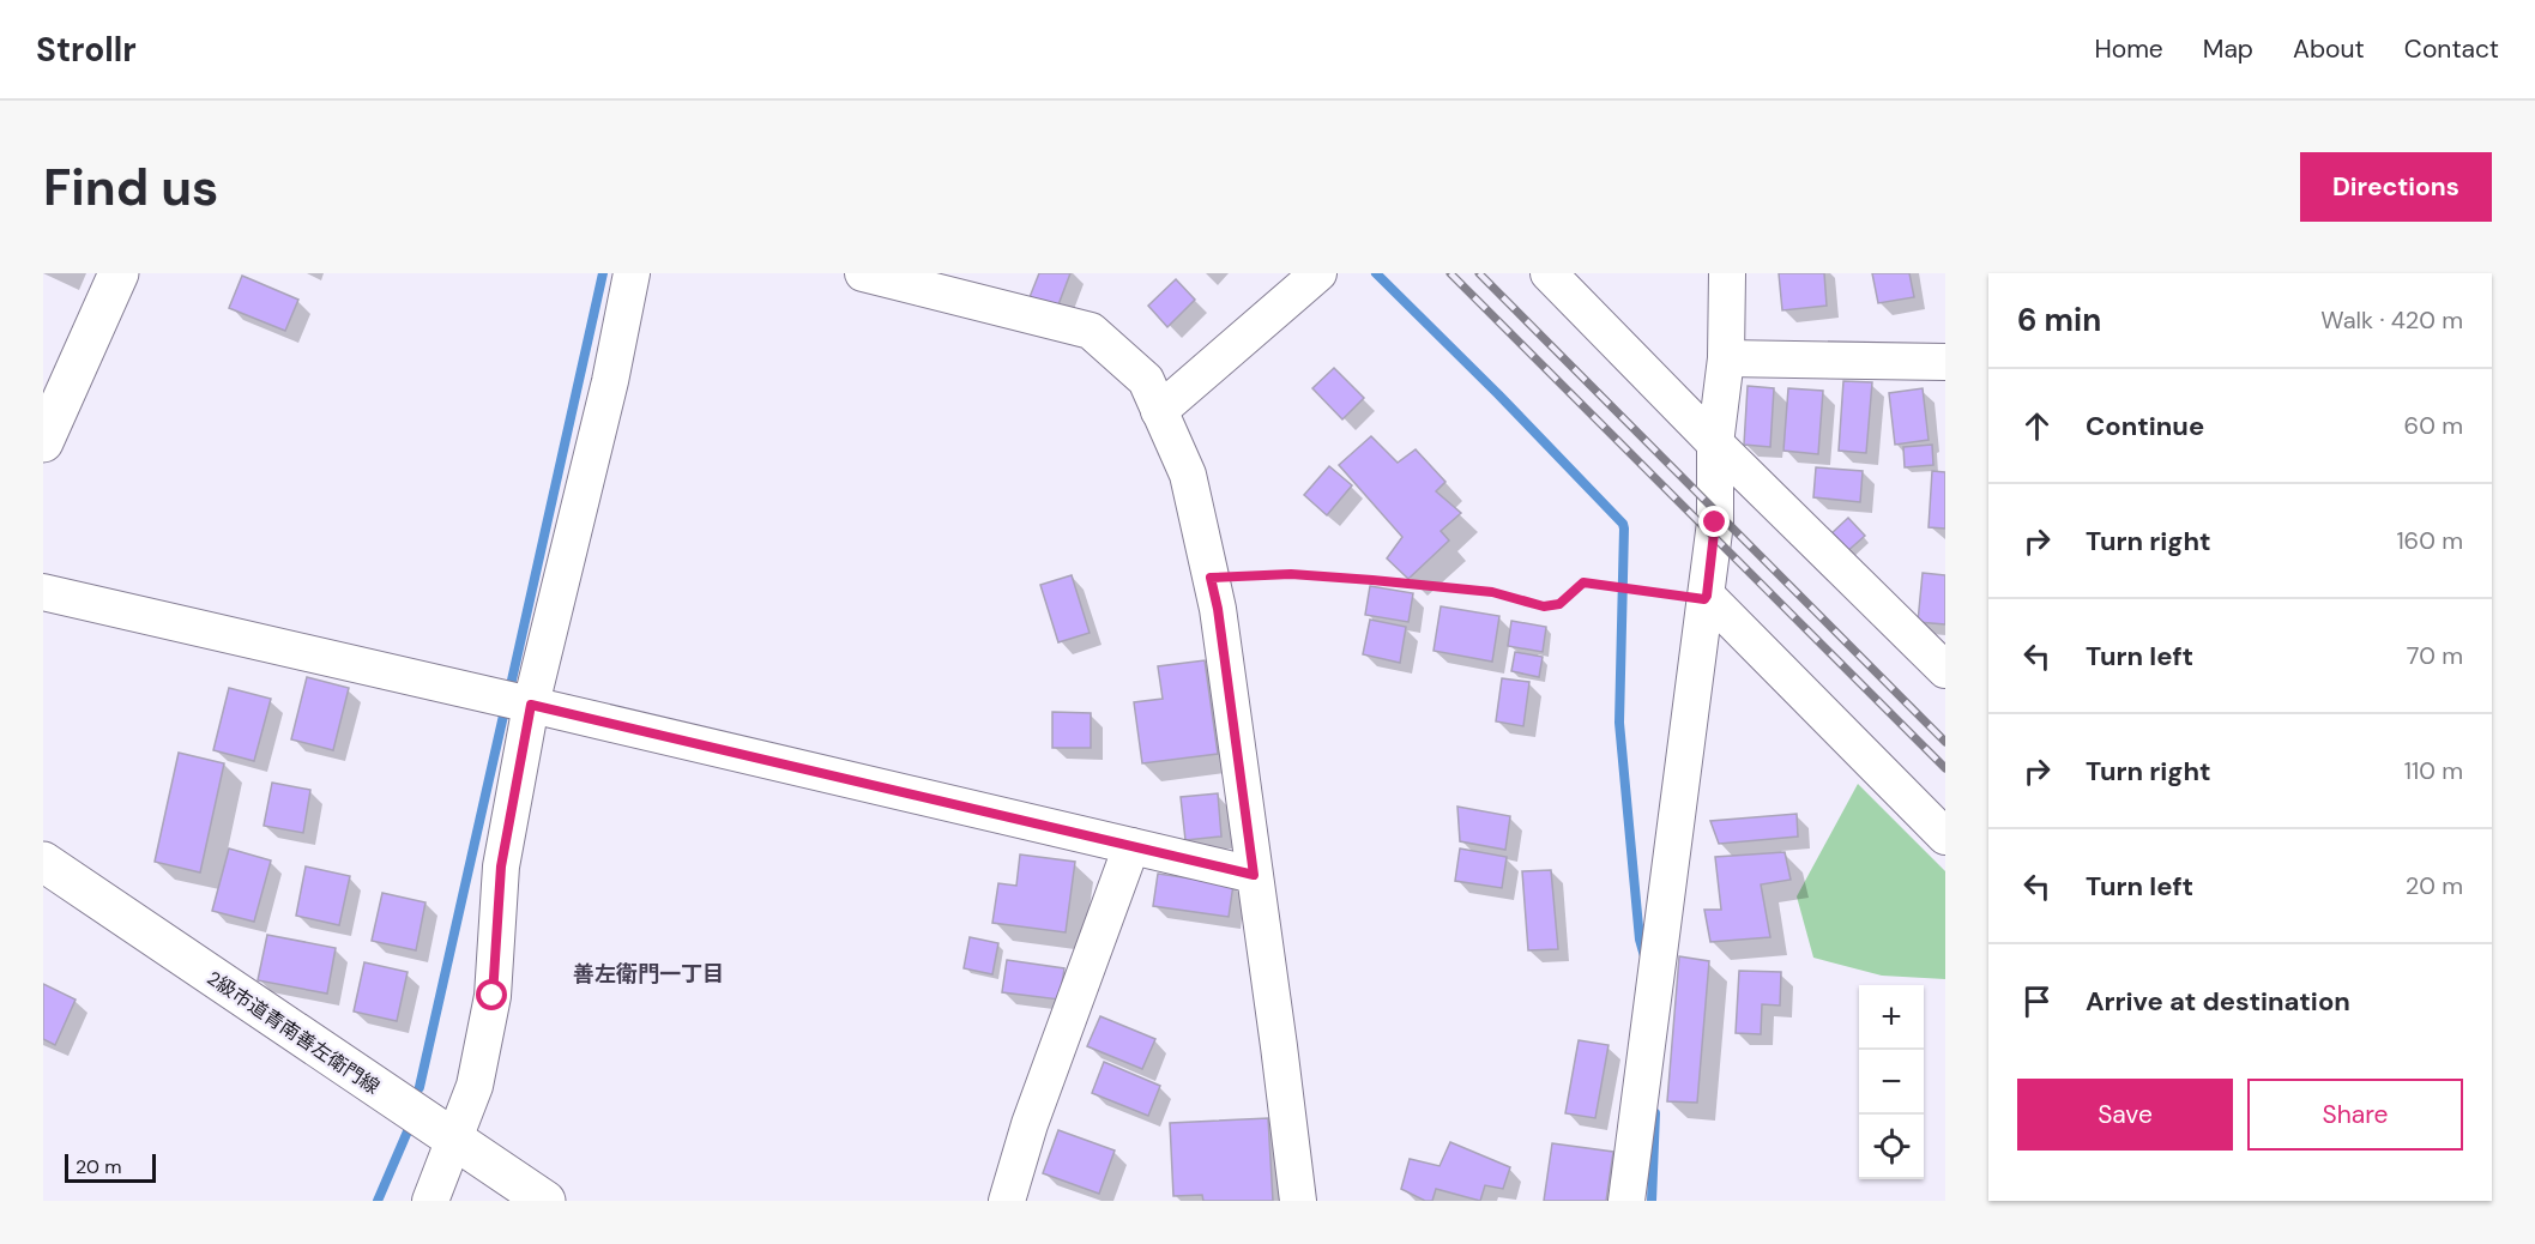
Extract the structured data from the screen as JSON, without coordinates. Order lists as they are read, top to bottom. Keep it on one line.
{"streets":{"street":["2級市道青南善左衛門線"]},"districts":["善左衛門一丁目"],"scale_bar":"20 m","page":{"header":"Strollr","nav":["Home","Map","About","Contact"],"buttons":["Directions",["Save","Share"]],"title":"Find us","heading":["6 min","Walk · 420 m"],"list":[["Continue","60 m"],["Turn right","160 m"],["Turn left","70 m"],["Turn right","110 m"],["Turn left","20 m"],"Arrive at destination"],"map_buttons":["+","−"],"scale":"20 m"}}
